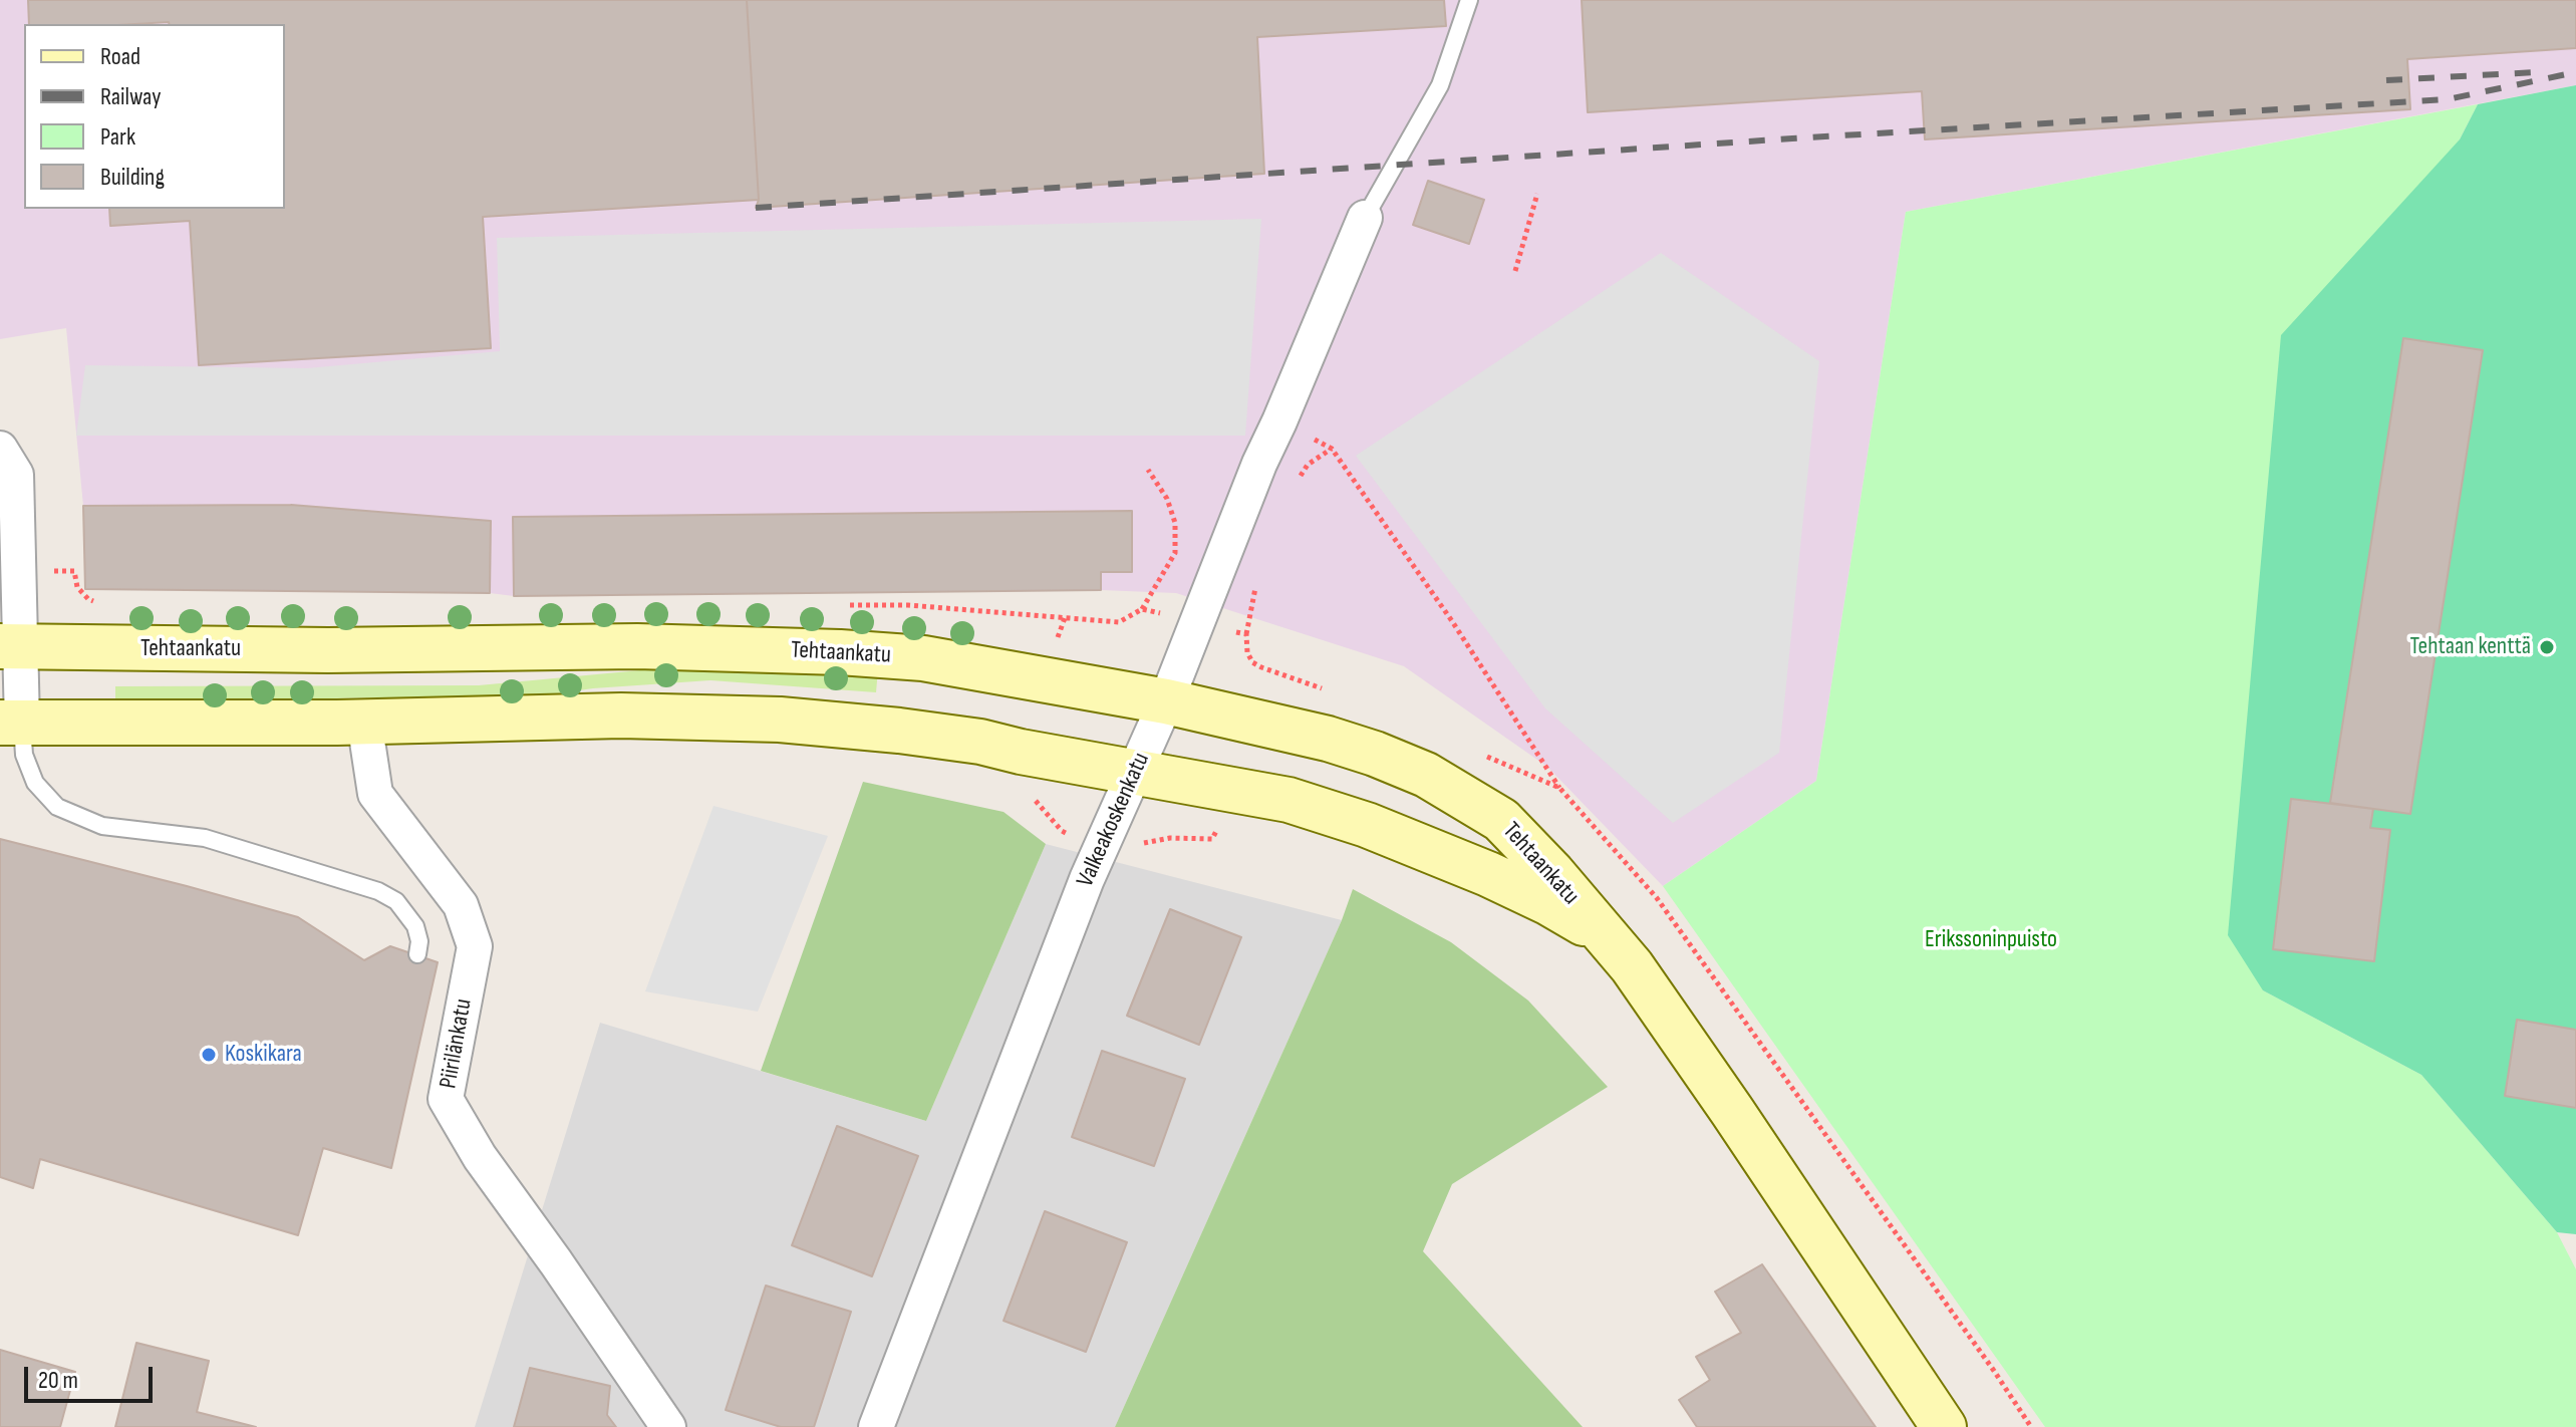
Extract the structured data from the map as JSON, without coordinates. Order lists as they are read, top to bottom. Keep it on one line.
{"streets":{"main road":["Tehtaankatu"],"street":["Valkeakoskenkatu","Piirilänkatu"]},"crossings":[["Tehtaankatu","Valkeakoskenkatu"],["Tehtaankatu","Piirilänkatu"]],"parks":["Erikssoninpuisto"],"places":["Tehtaan kenttä","Koskikara"],"legend":["Road","Railway","Park","Building"],"scale_bar":"20 m"}
